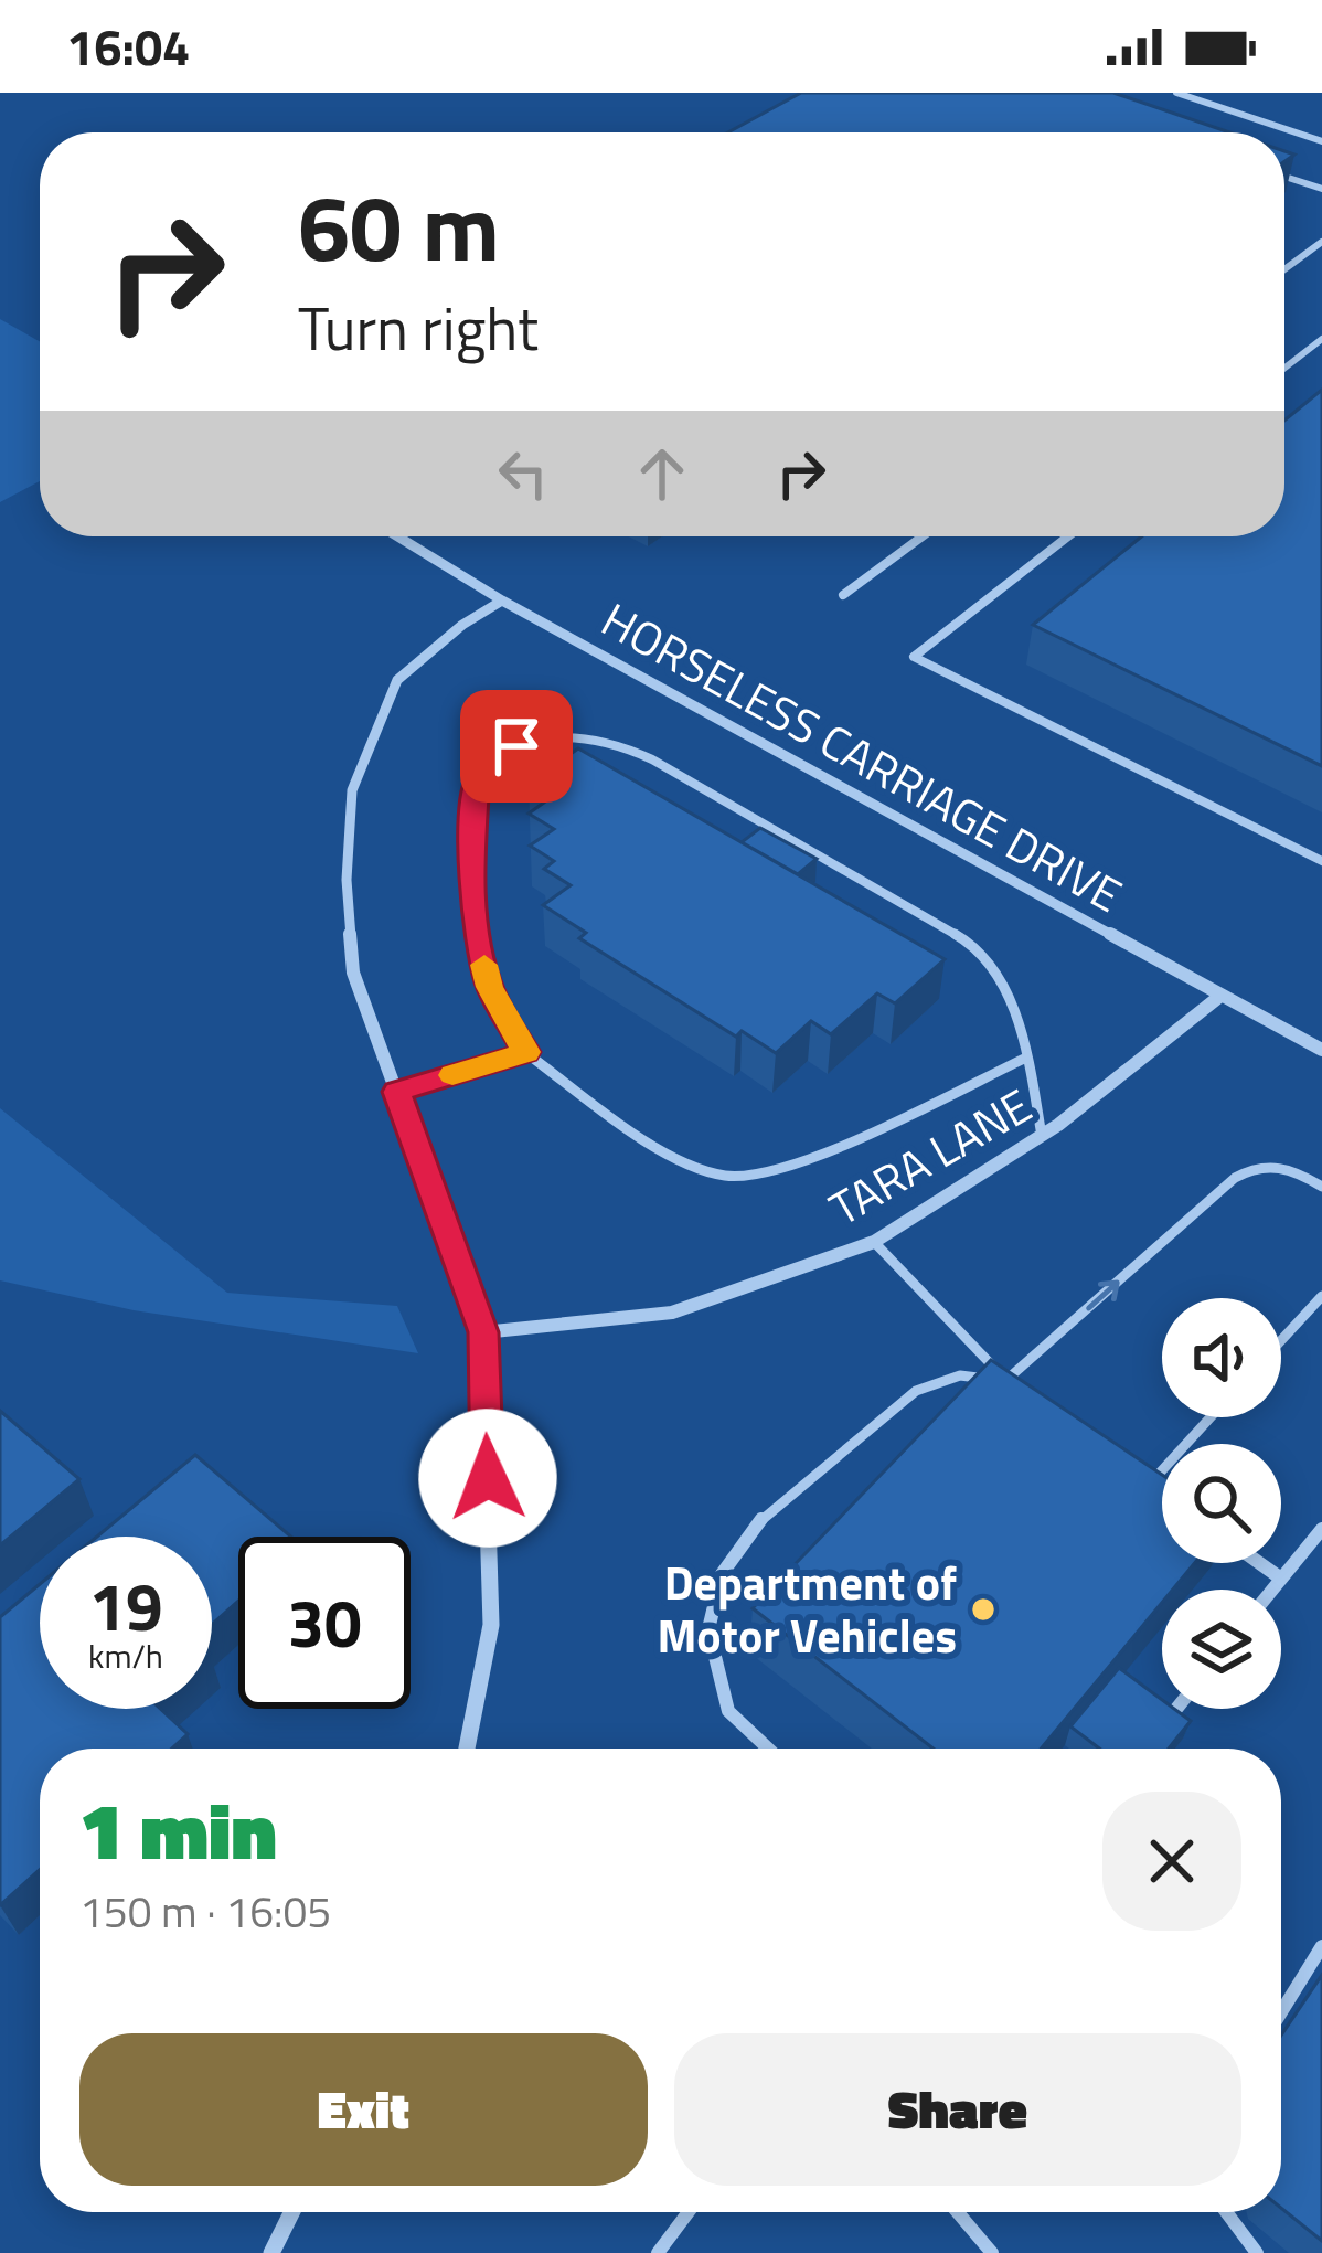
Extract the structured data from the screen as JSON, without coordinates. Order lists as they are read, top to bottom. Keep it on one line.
{"streets":{"street":["HORSELESS CARRIAGE DRIVE","TARA LANE"]},"crossings":[["HORSELESS CARRIAGE DRIVE","TARA LANE"]],"places":["Department of Motor Vehicles"],"page":{"status":"16:04","turn":["60 m","Turn right"],"speed":"19 km/h","limit":"30","heading":["1 min","150 m · 16:05"],"buttons":["Exit","Share"]}}
